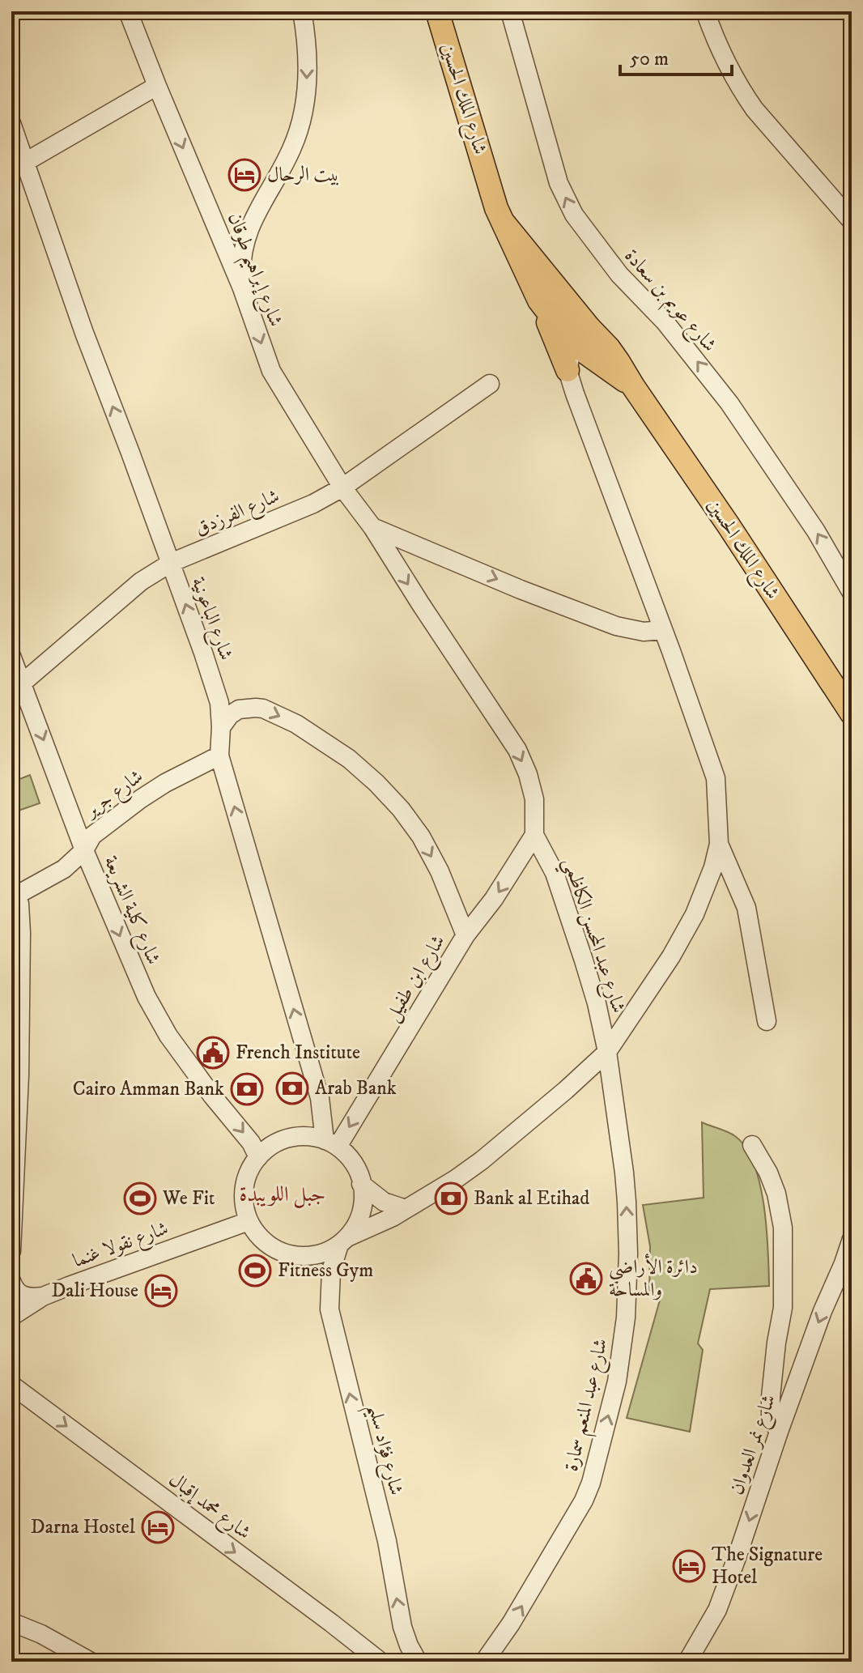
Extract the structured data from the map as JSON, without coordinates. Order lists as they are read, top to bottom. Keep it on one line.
{"streets":{"main road":["شارع الملك الحسين"],"street":["شارع إبراهيم طوقان","شارع عويم بن سعادة","شارع الفرزدق","شارع الباعونية","شارع جرير","شارع كلية الشريعة","شارع عبد المحسن الكاظمي","شارع ابن طفيل","شارع نقولا غنما","شارع عبد المنعم سمارة","شارع نمر العدوان","شارع فؤاد سليم","شارع محمد إقبال"]},"crossings":[["شارع إبراهيم طوقان","شارع الفرزدق"],["شارع إبراهيم طوقان","شارع عبد المحسن الكاظمي"],["شارع إبراهيم طوقان","شارع ابن طفيل"],["شارع الفرزدق","شارع الباعونية"],["شارع الفرزدق","شارع كلية الشريعة"],["شارع الباعونية","شارع جرير"],["شارع الباعونية","شارع كلية الشريعة"],["شارع الباعونية","شارع ابن طفيل"],["شارع الباعونية","شارع نقولا غنما"],["شارع الباعونية","شارع فؤاد سليم"],["شارع جرير","شارع كلية الشريعة"],["شارع كلية الشريعة","شارع ابن طفيل"],["شارع كلية الشريعة","شارع نقولا غنما"],["شارع كلية الشريعة","شارع فؤاد سليم"],["شارع عبد المحسن الكاظمي","شارع ابن طفيل"],["شارع عبد المحسن الكاظمي","شارع عبد المنعم سمارة"],["شارع ابن طفيل","شارع نقولا غنما"],["شارع ابن طفيل","شارع فؤاد سليم"],["شارع نقولا غنما","شارع فؤاد سليم"]],"one_way":["شارع إبراهيم طوقان","شارع عويم بن سعادة","شارع الباعونية","شارع كلية الشريعة","شارع نمر العدوان","شارع فؤاد سليم","شارع محمد إقبال"],"districts":["جبل اللويبدة"],"places":{"hotel":["بيت الرحال","Dali House","Darna Hostel","The Signature Hotel"],"public building":["French Institute","دائرة الأراضي والمساحة"],"bank":["Arab Bank","Cairo Amman Bank","Bank al Etihad"],"sports":["We Fit","Fitness Gym"]},"scale_bar":"50 m"}
